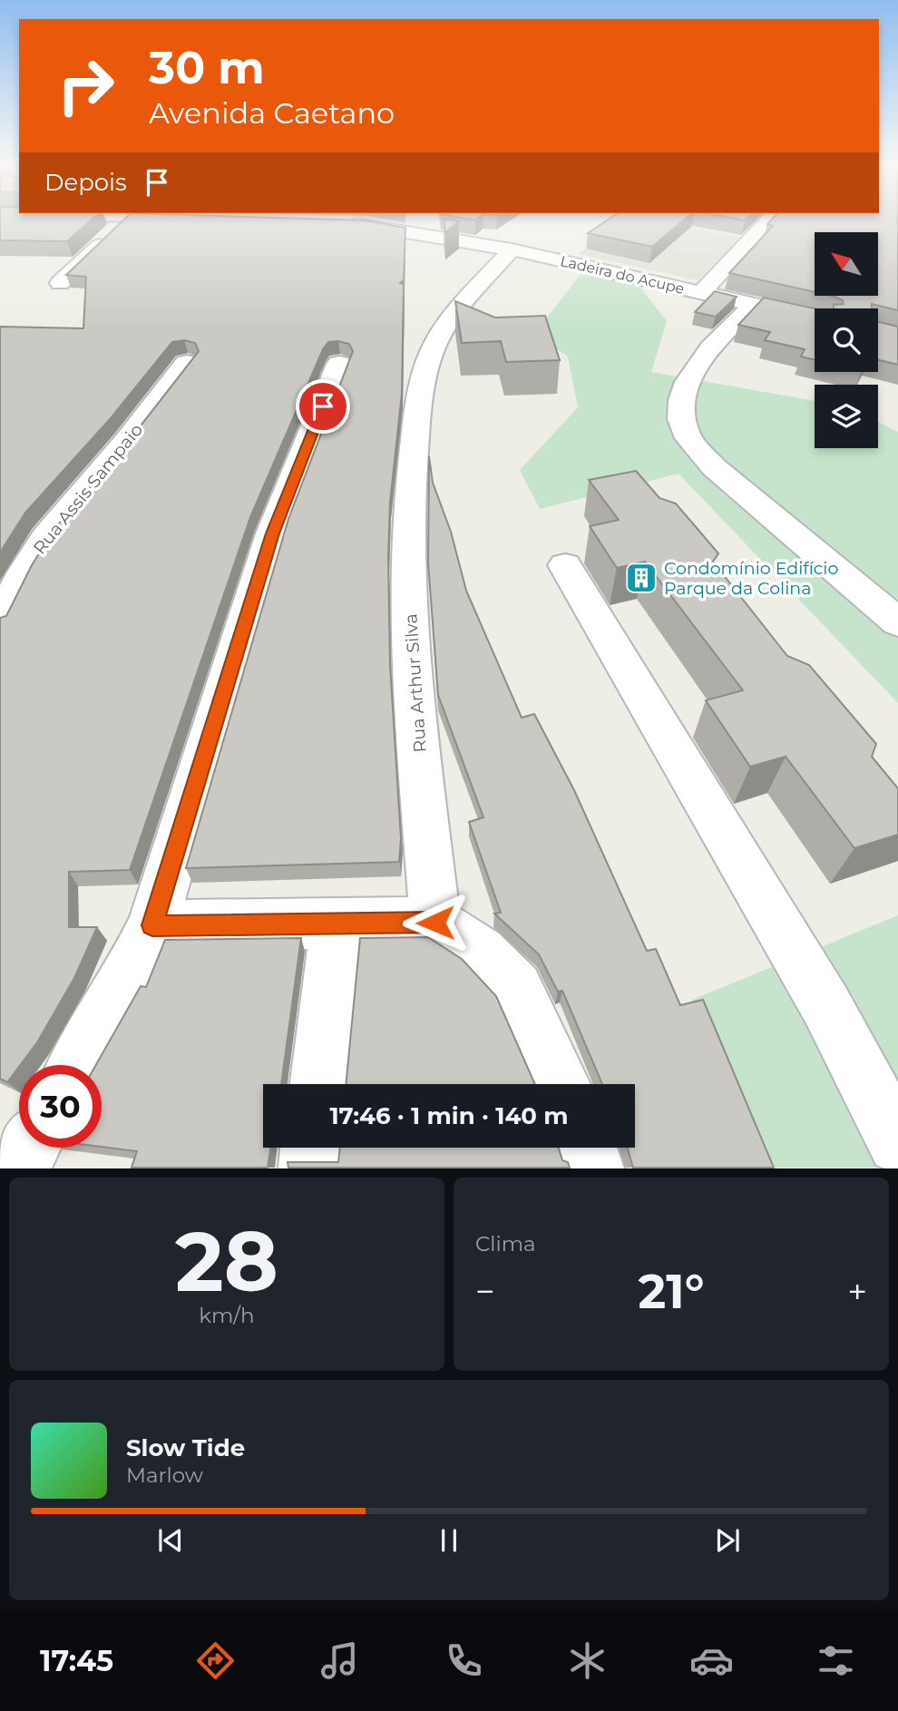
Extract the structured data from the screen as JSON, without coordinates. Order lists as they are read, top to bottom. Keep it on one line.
{"streets":{"street":["Ladeira do Acupe","Rua Assis Sampaio","Rua Arthur Silva"]},"crossings":[["Ladeira do Acupe","Rua Arthur Silva"]],"places":{"building":["Condomínio Edifício Parque da Colina"]},"north":"top left","page":{"turn":["30 m","Avenida Caetano"],"then":"Depois","limit":"30","trip":"17:46 · 1 min · 140 m","tile":[["28","km/h"],"Clima"],"heat":["−","21°","+"],"song":["Slow Tide","Marlow"],"tabs":"17:45"}}
